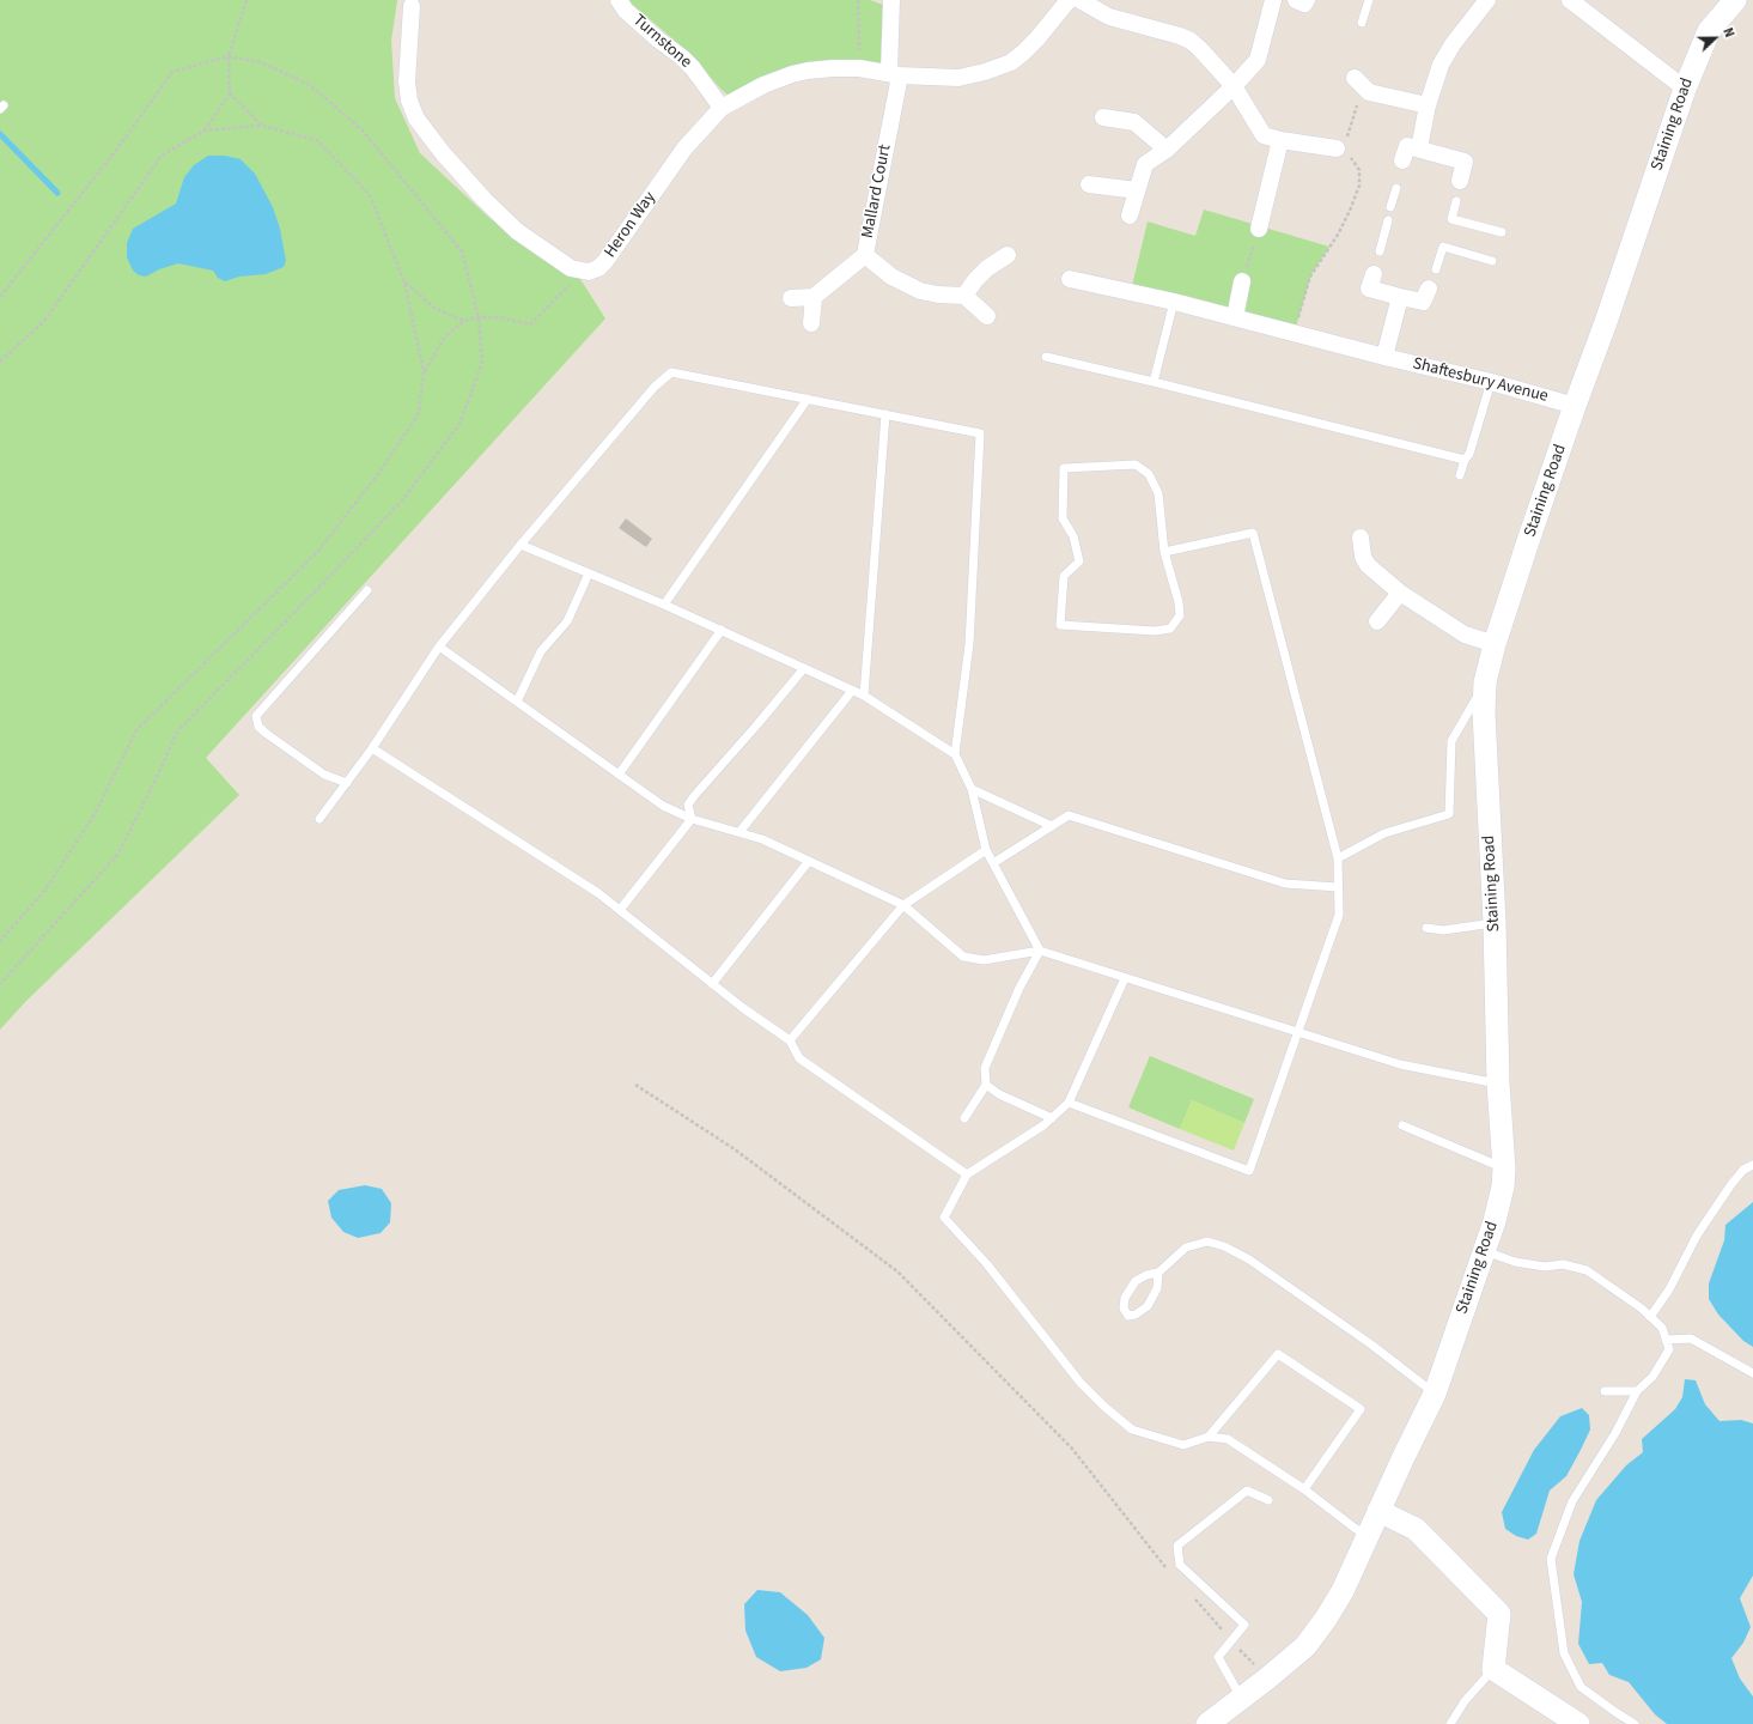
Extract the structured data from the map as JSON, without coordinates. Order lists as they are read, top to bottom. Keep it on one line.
{"streets":{"street":["Turnstone","Staining Road","Mallard Court","Heron Way","Shaftesbury Avenue"]},"crossings":[["Turnstone","Heron Way"],["Staining Road","Shaftesbury Avenue"],["Mallard Court","Heron Way"]],"north":"right"}
